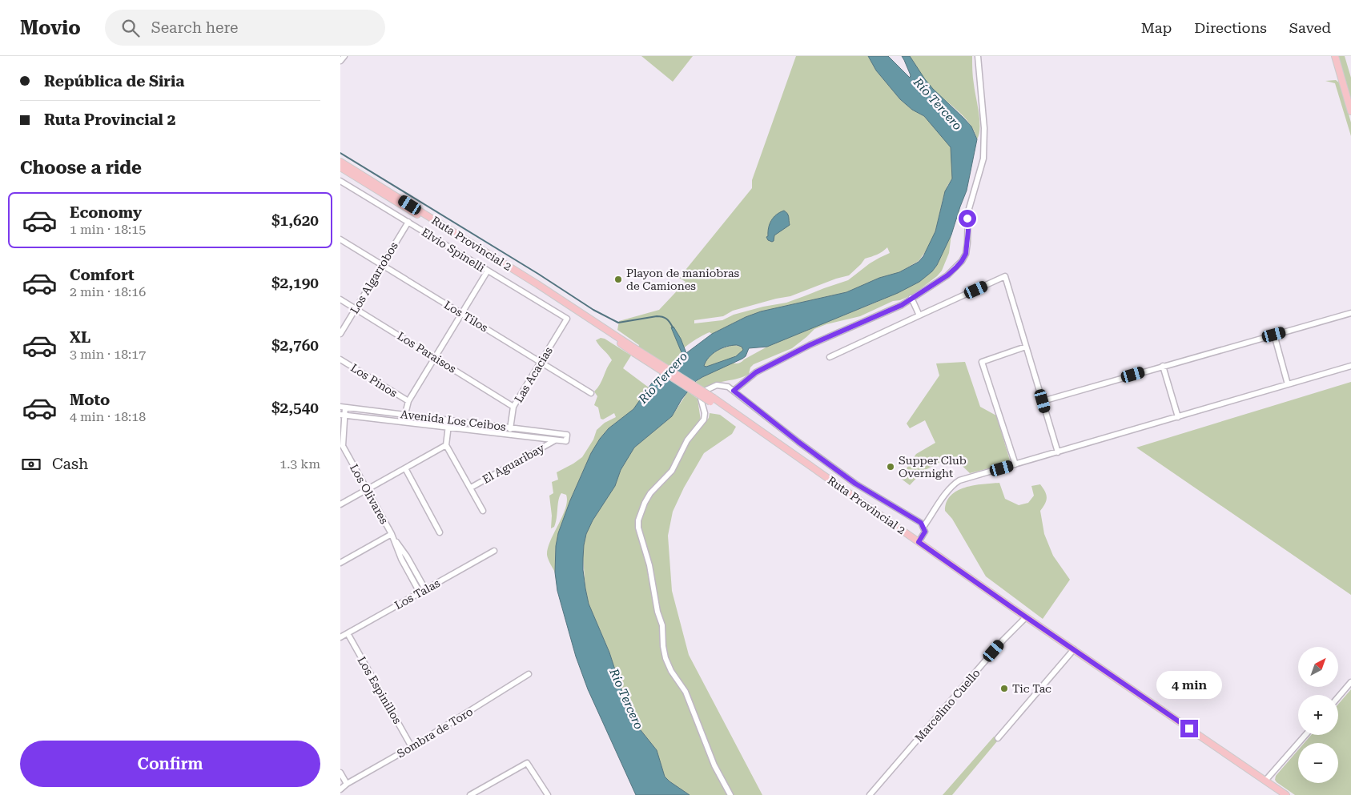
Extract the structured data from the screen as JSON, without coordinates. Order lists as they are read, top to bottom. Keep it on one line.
{"streets":{"main road":["Ruta Provincial 2"],"street":["Elvio Spinelli","Los Algarrobos","Los Tilos","Los Paraisos","Las Acacias","Los Pinos","Avenida Los Ceibos","El Aguaribay","Los Olivares","Los Talas","Los Espinillos","Marcelino Cuello","Sombra de Toro"]},"crossings":[["Ruta Provincial 2","Marcelino Cuello"],["Elvio Spinelli","Los Algarrobos"],["Elvio Spinelli","Las Acacias"],["Los Algarrobos","Los Tilos"],["Los Algarrobos","Los Paraisos"],["Los Tilos","Las Acacias"],["Los Paraisos","Las Acacias"],["Las Acacias","Avenida Los Ceibos"],["Avenida Los Ceibos","El Aguaribay"],["Avenida Los Ceibos","Los Olivares"],["Los Talas","Los Espinillos"],["Los Espinillos","Sombra de Toro"]],"water":["Río Tercero"],"places":["Playon de maniobras de Camiones","Supper Club Overnight","Tic Tac"],"north":"top right","page":{"header":"Movio","search":"Search here","nav":["Map","Directions","Saved"],"banner":["República de Siria","Ruta Provincial 2"],"heading":"Choose a ride","list":[{"name":"Economy","note":"1 min · 18:15","value":"$1,620"},{"name":"Comfort","note":"2 min · 18:16","value":"$2,190"},{"name":"XL","note":"3 min · 18:17","value":"$2,760"},{"name":"Moto","note":"4 min · 18:18","value":"$2,540"}],"pay":["Cash","1.3 km"],"map_buttons":["+","−"],"bubble":"4 min","buttons":"Confirm"}}
